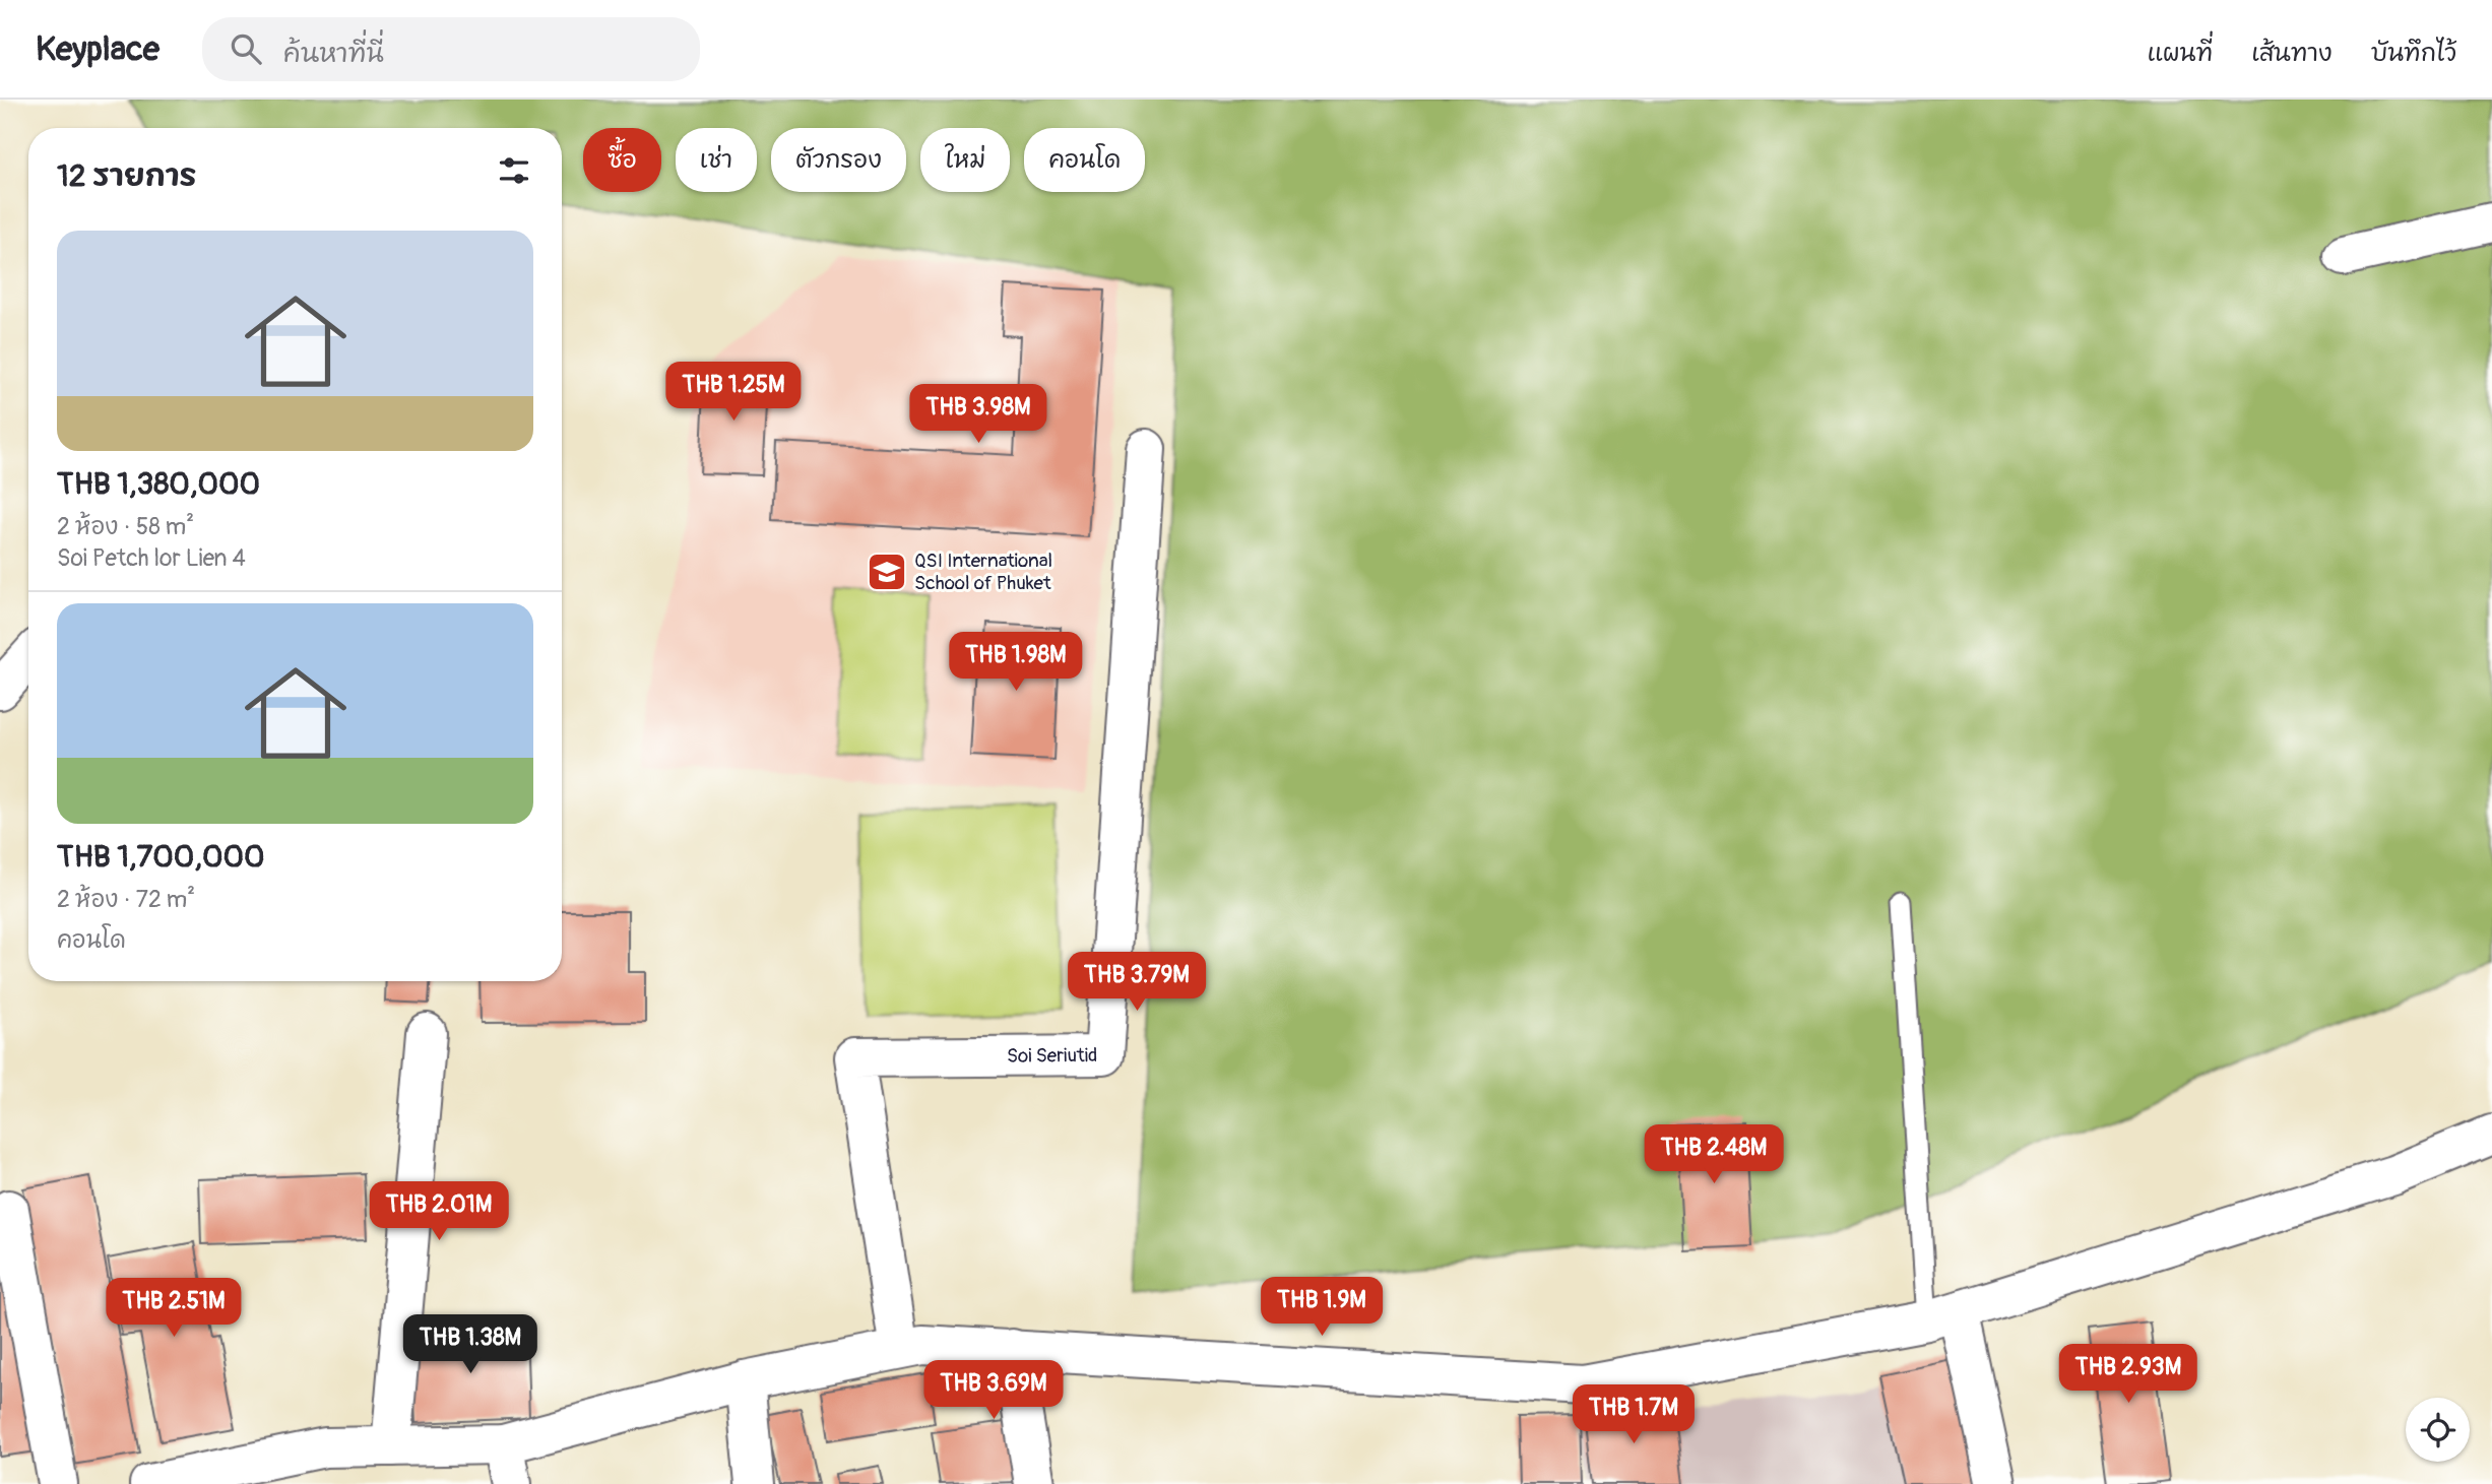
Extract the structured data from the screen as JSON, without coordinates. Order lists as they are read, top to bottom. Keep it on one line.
{"streets":{"street":["Soi Seriutid"]},"places":{"school or university":["QSI International School of Phuket"]},"page":{"header":"Keyplace","search":"ค้นหาที่นี่","nav":["แผนที่","เส้นทาง","บันทึกไว้"],"chip":["ซื้อ","เช่า","ตัวกรอง","ใหม่","คอนโด"],"heading":"12 รายการ","list":[{"name":"THB 1,380,000","note":"2 ห้อง · 58 m² · Soi Petch lor Lien 4"},{"name":"THB 1,700,000","note":"2 ห้อง · 72 m² · คอนโด"}],"price":["THB 1.25M","THB 3.98M","THB 1.98M","THB 3.79M","THB 2.48M","THB 2.01M","THB 1.9M","THB 2.51M","THB 1.38M","THB 2.93M","THB 3.69M","THB 1.7M"]}}
